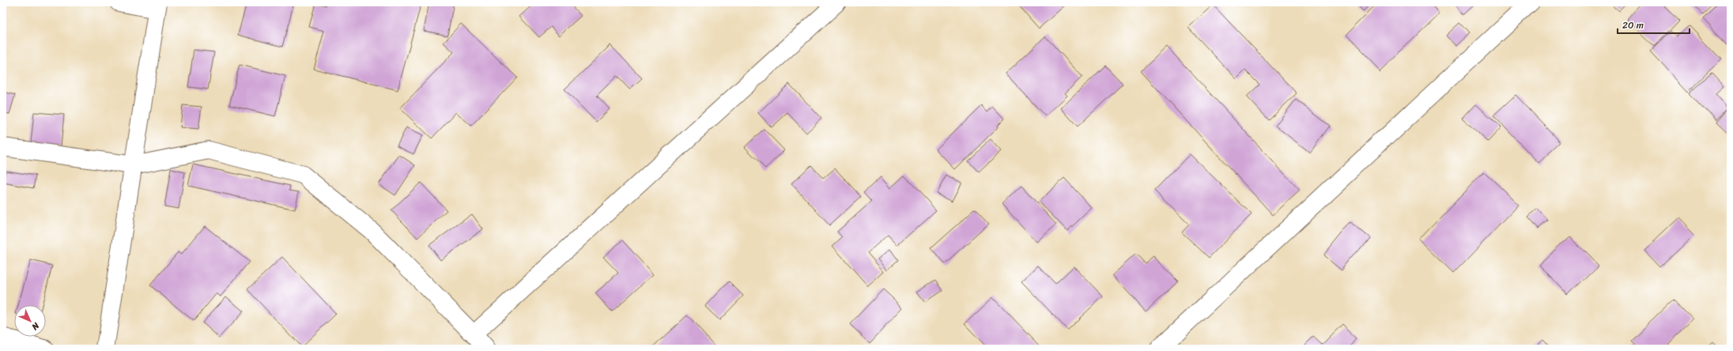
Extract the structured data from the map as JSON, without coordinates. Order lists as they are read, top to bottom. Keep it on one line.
{"scale_bar":"20 m","north":"bottom right"}
